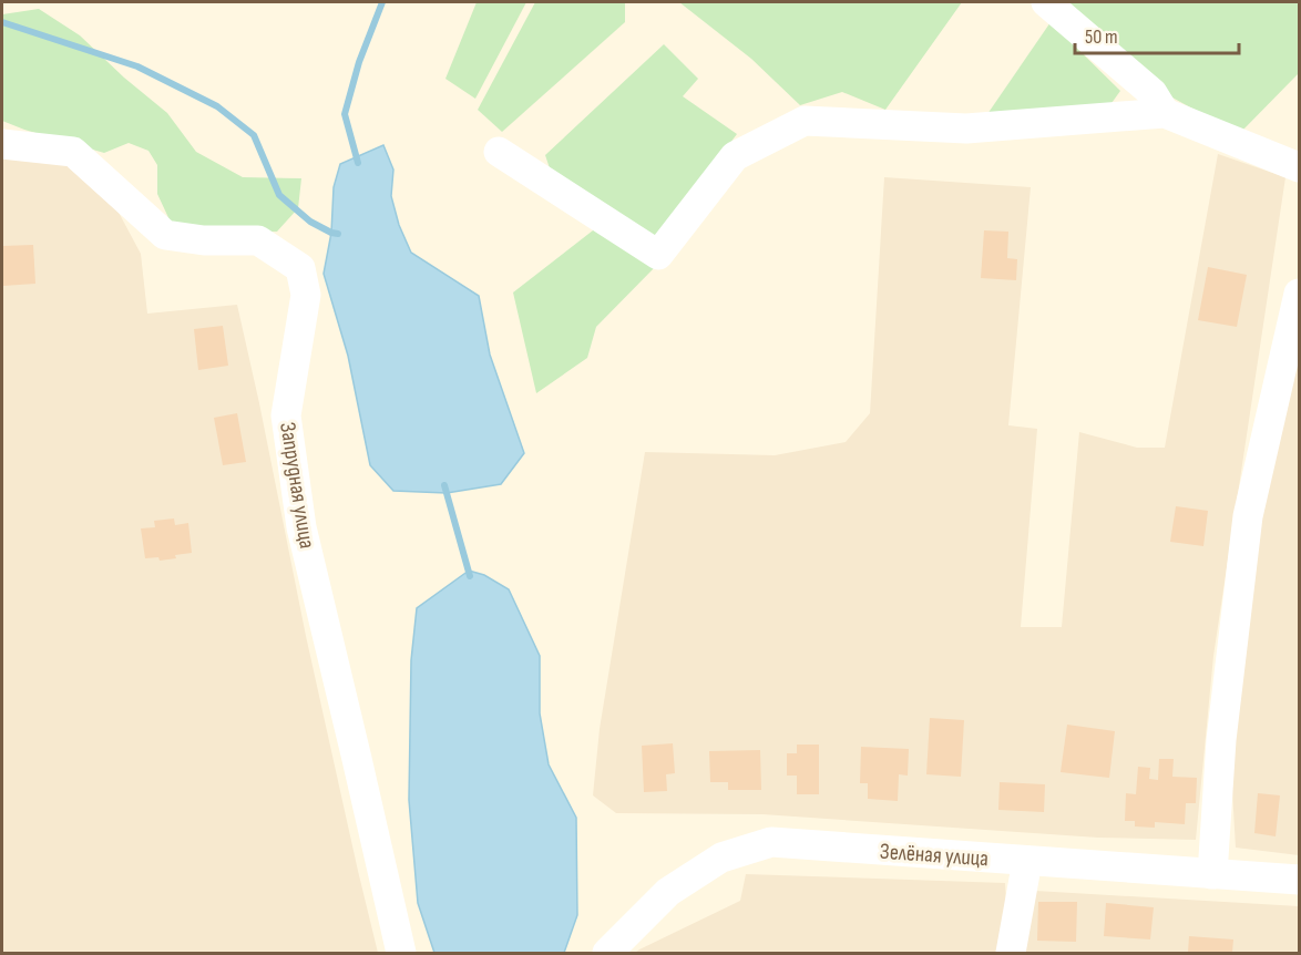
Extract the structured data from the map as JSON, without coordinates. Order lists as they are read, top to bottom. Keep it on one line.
{"streets":{"street":["Запрудная улица","Зелёная улица"]},"scale_bar":"50 m"}
